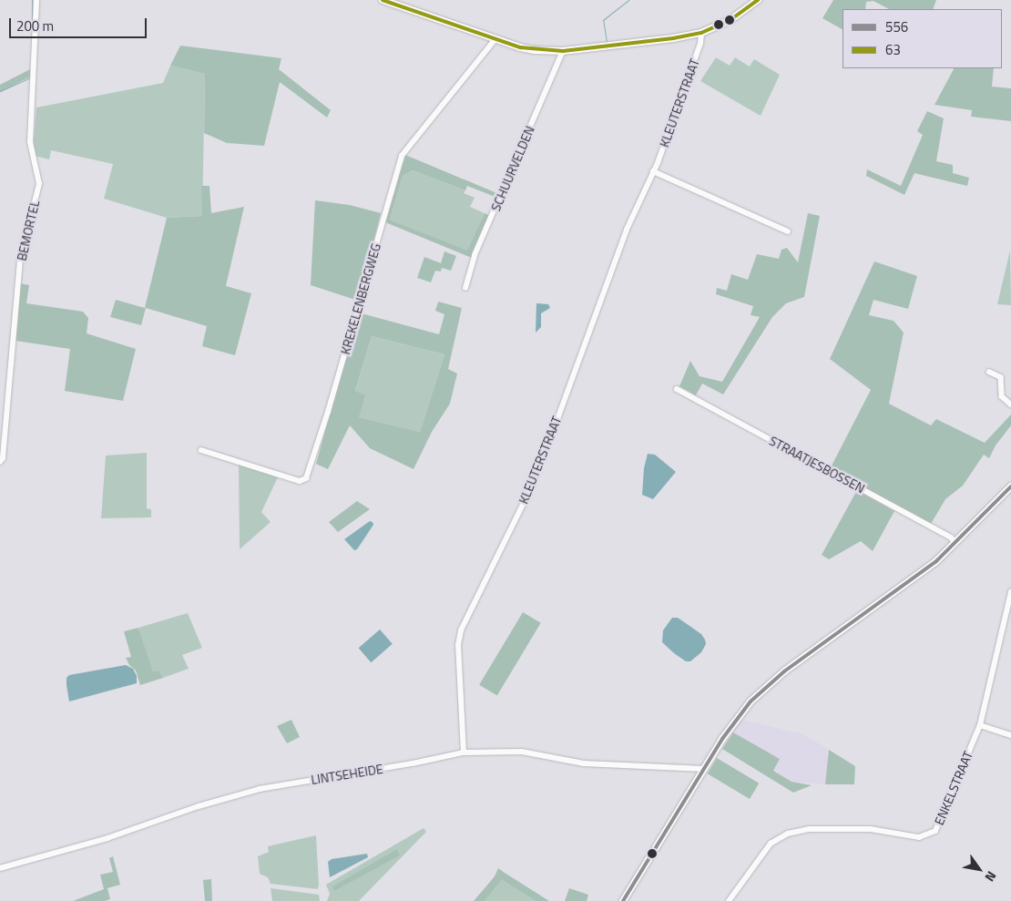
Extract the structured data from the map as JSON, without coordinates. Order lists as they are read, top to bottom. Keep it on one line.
{"streets":{"street":["KLEUTERSTRAAT","SCHUURVELDEN","BEMORTEL","KREKELENBERGWEG","STRAATJESBOSSEN","LINTSEHEIDE","ENKELSTRAAT"]},"crossings":[["KLEUTERSTRAAT","LINTSEHEIDE"]],"lines":["transit line 63","transit line 556"],"legend":["556","63"],"scale_bar":"200 m","north":"bottom right"}
